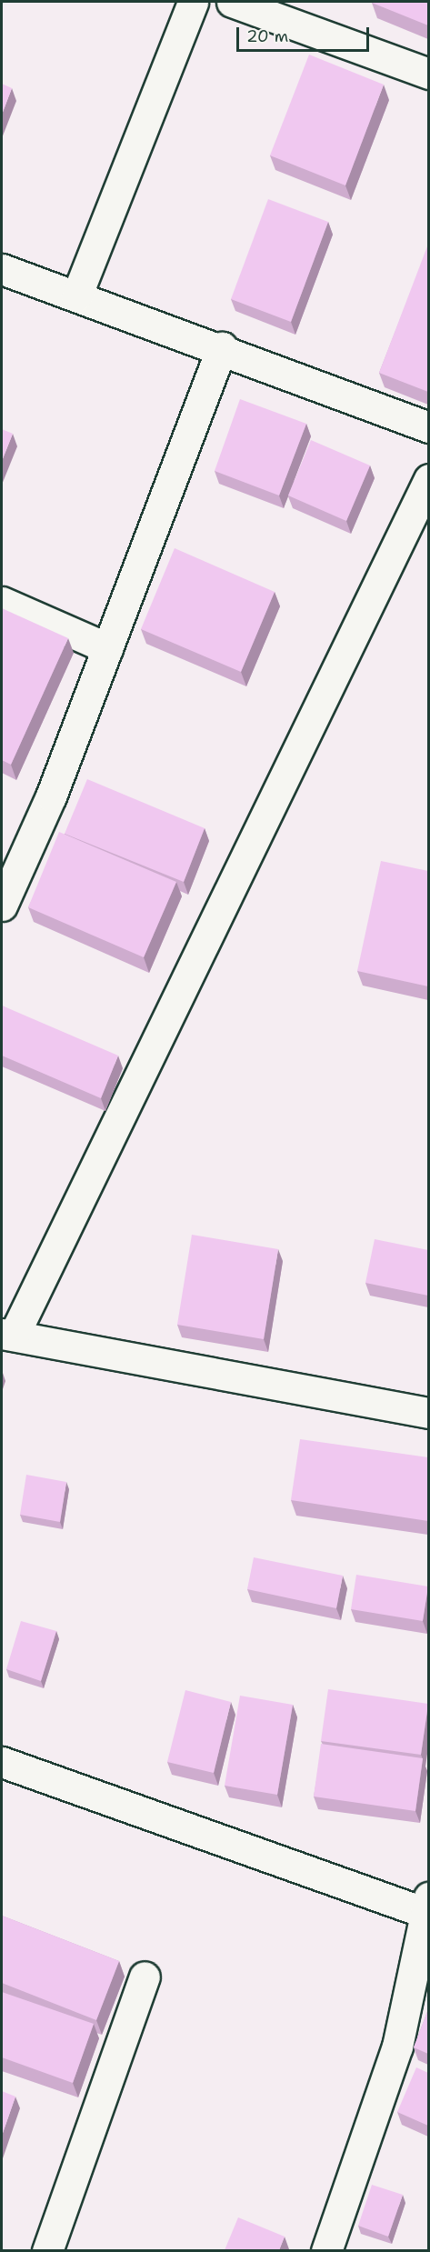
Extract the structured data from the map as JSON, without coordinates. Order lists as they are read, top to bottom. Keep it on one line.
{"scale_bar":"20 m"}
